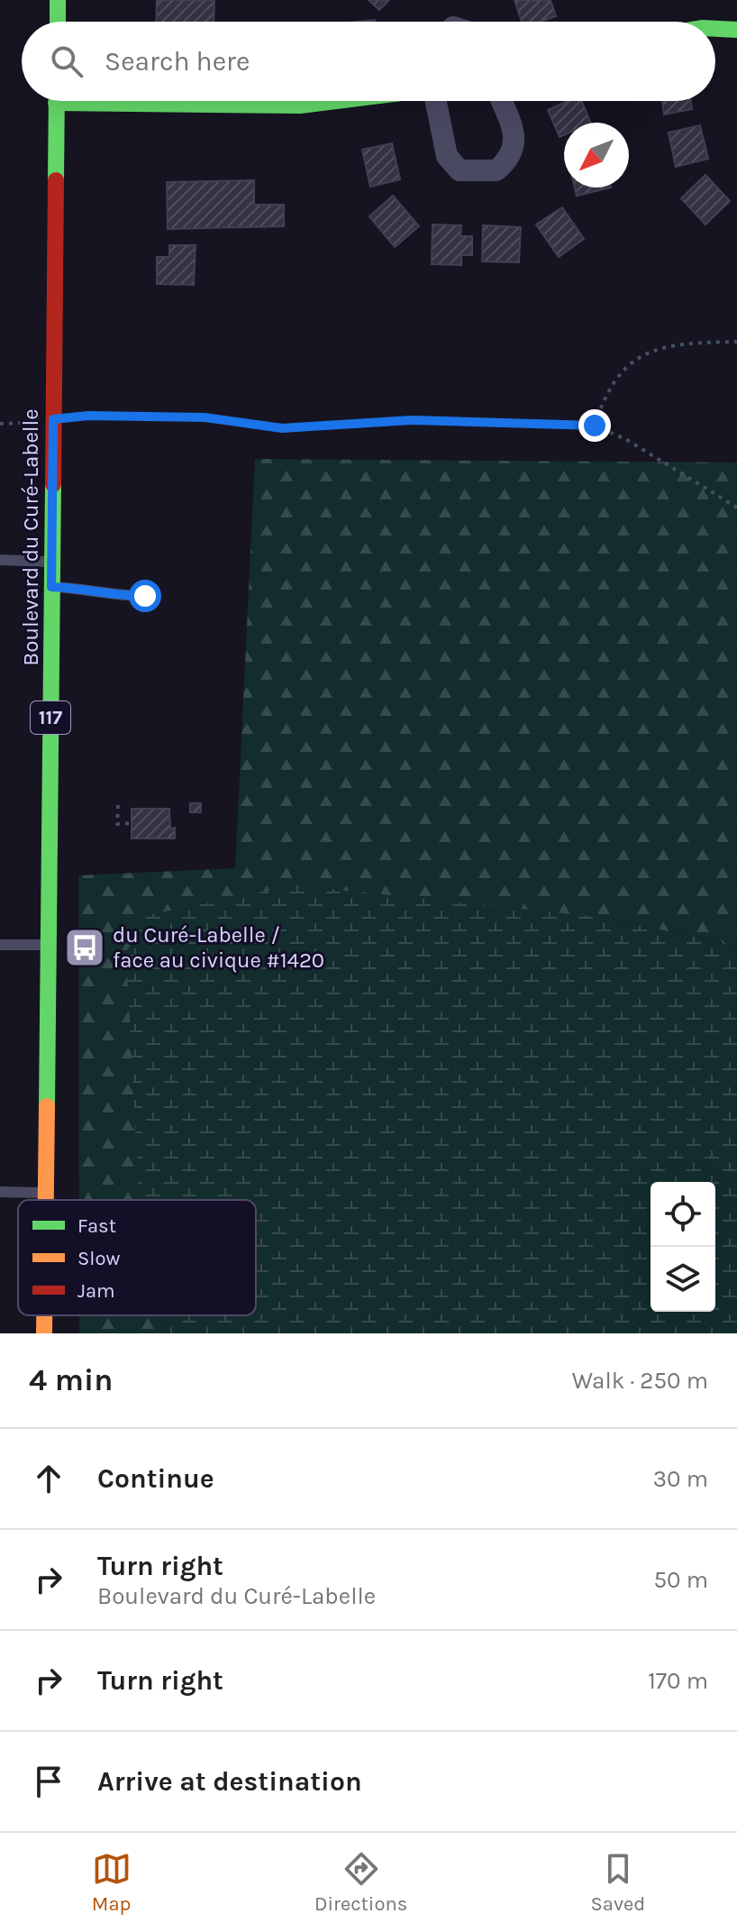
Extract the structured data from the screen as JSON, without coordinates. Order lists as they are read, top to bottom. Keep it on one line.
{"streets":{"main road":["Boulevard du Curé-Labelle","117"]},"places":{"bus stop":["du Curé-Labelle / face au civique #1420"]},"legend":["Fast","Slow","Jam"],"north":"bottom left","page":{"search":"Search here","heading":["4 min","Walk · 250 m"],"list":[["Continue","30 m"],["Turn right","Boulevard du Curé-Labelle","50 m"],["Turn right","170 m"],"Arrive at destination"],"nav":["Map","Directions","Saved"]}}
